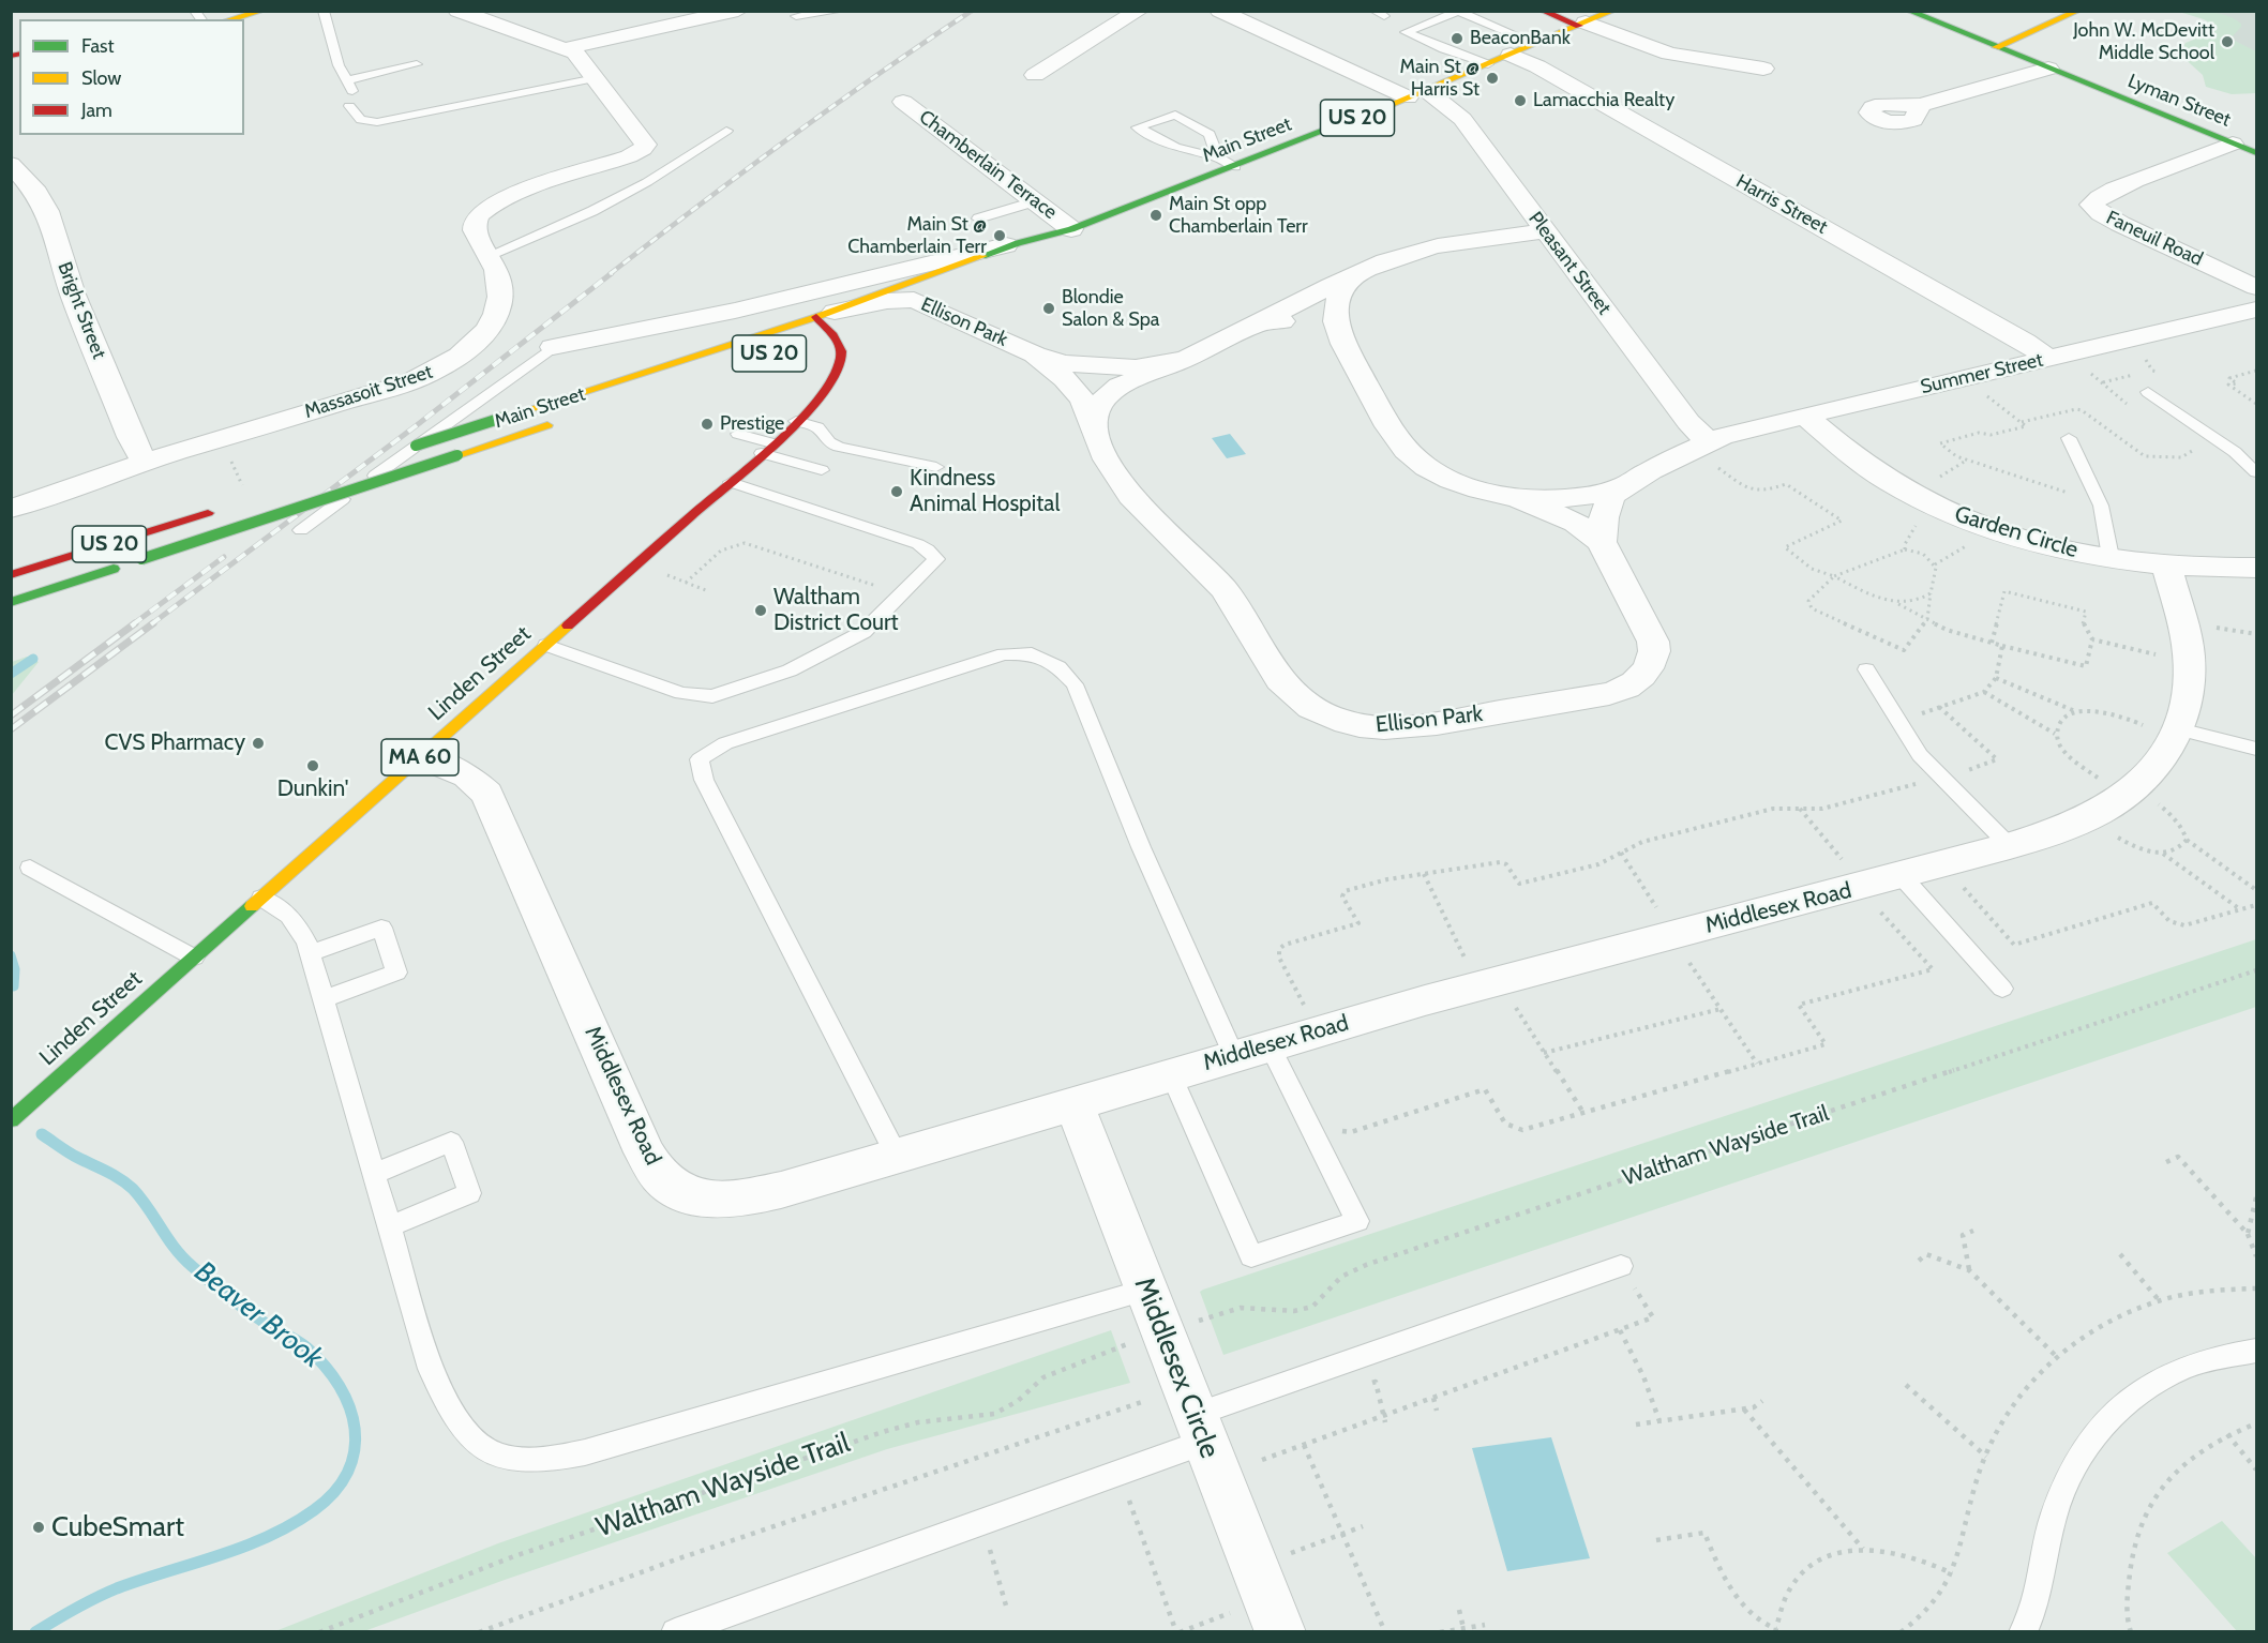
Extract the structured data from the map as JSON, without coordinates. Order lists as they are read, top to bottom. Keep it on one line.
{"streets":{"main road":["Lyman Street","US 20","Main Street","Linden Street","MA 60"],"street":["Chamberlain Terrace","Harris Street","Faneuil Road","Pleasant Street","Bright Street","Ellison Park","Summer Street","Massasoit Street","Garden Circle","Middlesex Road","Middlesex Circle"],"path":["Waltham Wayside Trail"]},"crossings":[["Lyman Street","Faneuil Road"],["Main Street","Chamberlain Terrace"],["Main Street","Harris Street"],["Main Street","Pleasant Street"],["Main Street","Ellison Park"],["Main Street","Linden Street"],["Harris Street","Summer Street"],["Pleasant Street","Ellison Park"],["Pleasant Street","Summer Street"],["Bright Street","Massasoit Street"],["Ellison Park","Summer Street"],["Ellison Park","Linden Street"],["Summer Street","Garden Circle"],["Garden Circle","Middlesex Road"],["Linden Street","Middlesex Road"],["Middlesex Road","Middlesex Circle"]],"water":["Beaver Brook"],"places":["BeaconBank","John W. McDevitt Middle School","Main St @ Harris St","Lamacchia Realty","Main St opp Chamberlain Terr","Main St @ Chamberlain Terr","Blondie Salon & Spa","Prestige","Kindness Animal Hospital","Waltham District Court","CVS Pharmacy","Dunkin'","CubeSmart"],"legend":["Fast","Slow","Jam"]}
